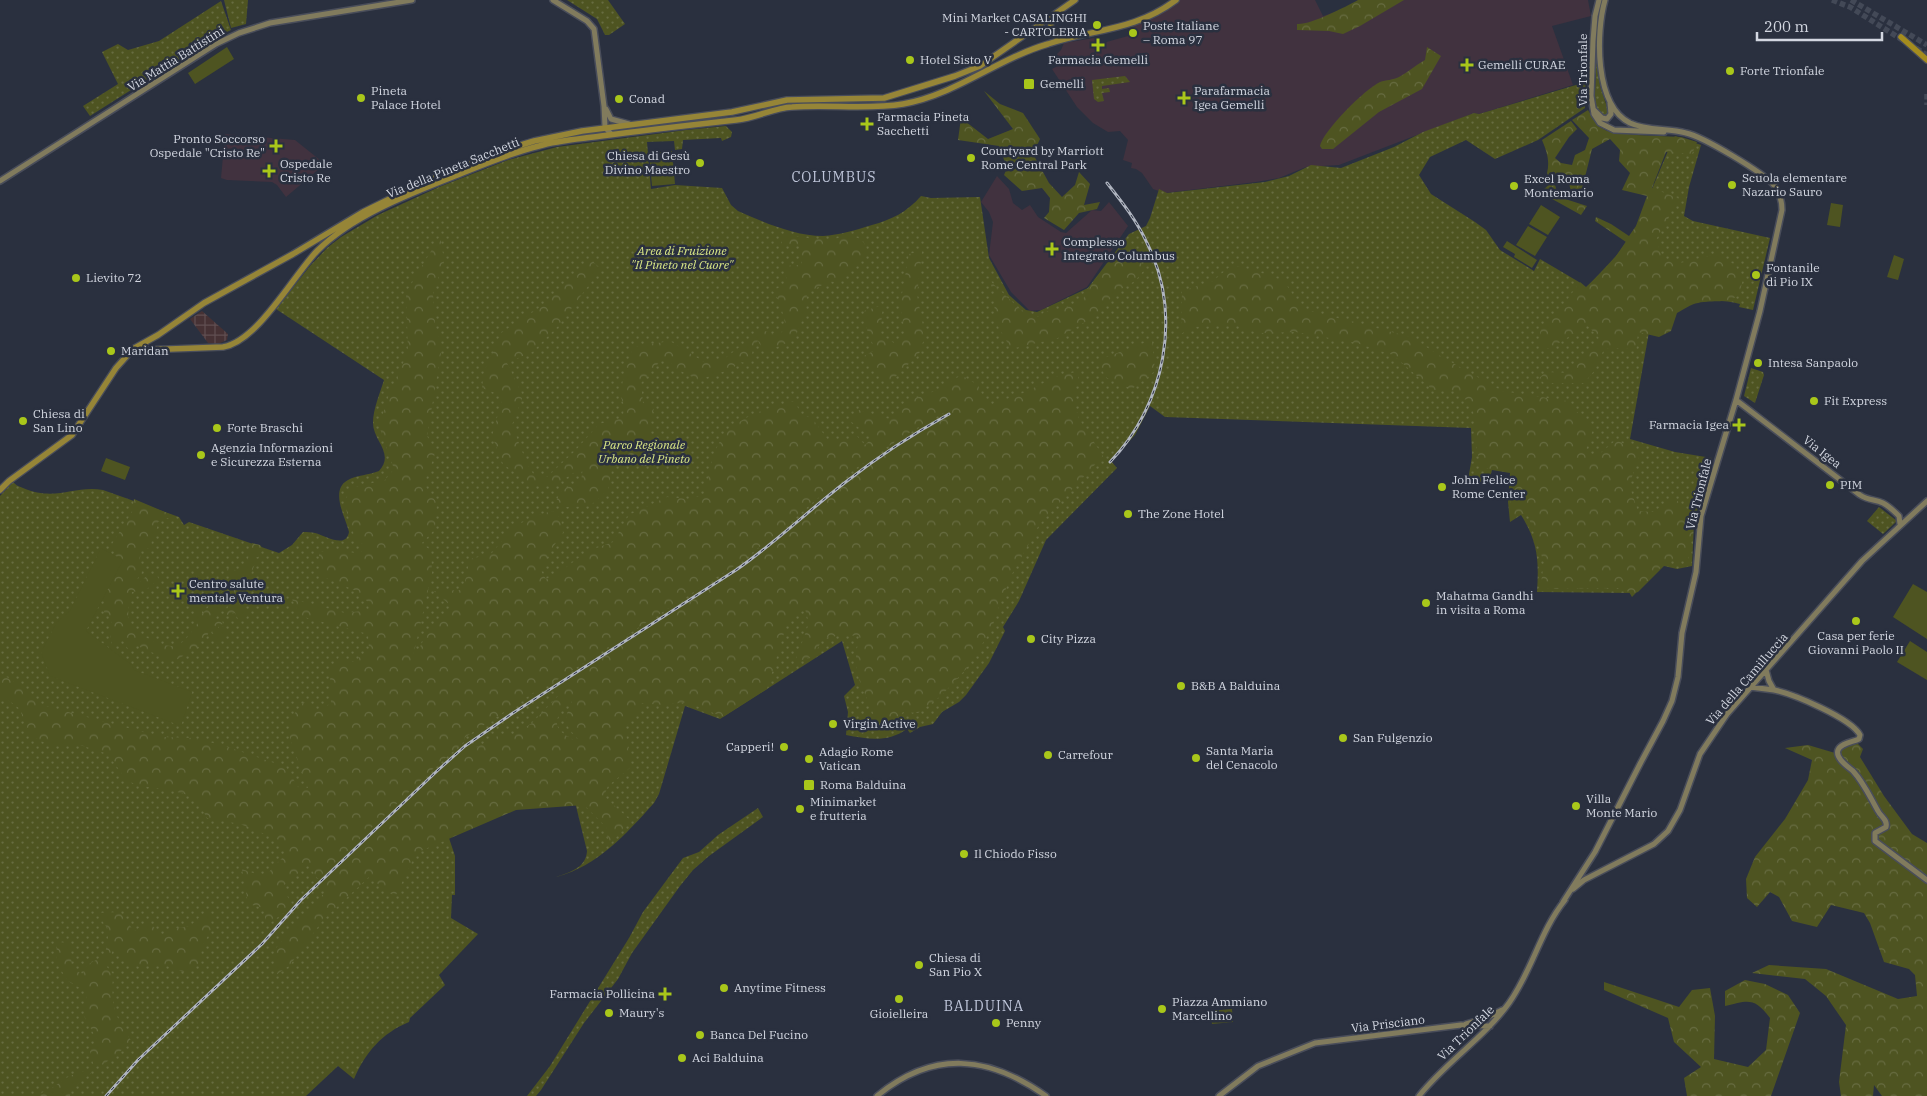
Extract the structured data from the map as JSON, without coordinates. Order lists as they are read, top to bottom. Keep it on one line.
{"streets":{"main road":["Via Mattia Battistini","Via Trionfale","Via della Pineta Sacchetti","Via Igea","Via della Camilluccia","Via Prisciano"]},"crossings":[["Via Trionfale","Via Igea"],["Via Trionfale","Via della Camilluccia"],["Via Trionfale","Via Prisciano"]],"districts":["COLUMBUS","BALDUINA"],"parks":["Area di Fruizione \"Il Pineto nel Cuore\"","Parco Regionale Urbano del Pineto"],"places":{"other":["Mini Market CASALINGHI - CARTOLERIA","Poste Italiane – Roma 97","Hotel Sisto V","Forte Trionfale","Pineta Palace Hotel","Conad","Courtyard by Marriott Rome Central Park","Chiesa di Gesù Divino Maestro","Scuola elementare Nazario Sauro","Excel Roma Montemario","Fontanile di Pio IX","Lievito 72","Maridan","Intesa Sanpaolo","Fit Express","Chiesa di San Lino","Forte Braschi","Agenzia Informazioni e Sicurezza Esterna","PIM","John Felice Rome Center","The Zone Hotel","Mahatma Gandhi in visita a Roma","Casa per ferie Giovanni Paolo II","City Pizza","B&B A Balduina","Virgin Active","San Fulgenzio","Capperi!","Carrefour","Santa Maria del Cenacolo","Adagio Rome Vatican","Villa Monte Mario","Minimarket e frutteria","Il Chiodo Fisso","Chiesa di San Pio X","Anytime Fitness","Gioielleira","Piazza Ammiano Marcellino","Maury's","Penny","Banca Del Fucino","Aci Balduina"],"health":["Farmacia Gemelli","Gemelli CURAE","Parafarmacia Igea Gemelli","Farmacia Pineta Sacchetti","Pronto Soccorso Ospedale \"Cristo Re\"","Ospedale Cristo Re","Complesso Integrato Columbus","Farmacia Igea","Centro salute mentale Ventura","Farmacia Pollicina"],"transit":["Gemelli","Roma Balduina"]},"scale_bar":"200 m"}
